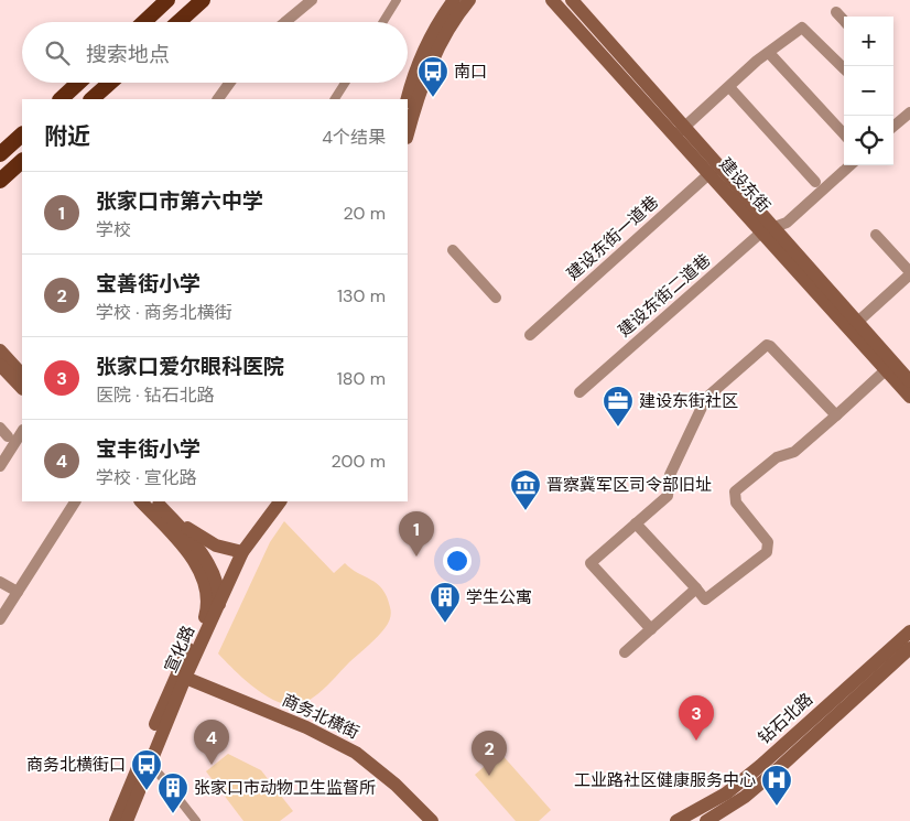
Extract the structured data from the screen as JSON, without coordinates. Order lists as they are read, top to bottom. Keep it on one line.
{"streets":{"main road":["建设东街","宣化路","商务北横街","钻石北路"],"street":["建设东街一道巷","建设东街二道巷"]},"crossings":[["建设东街","建设东街一道巷"],["建设东街","建设东街二道巷"],["宣化路","商务北横街"]],"places":{"bus stop":["南口","商务北横街口"],"office":["建设东街社区"],"museum":["晋察冀军区司令部旧址"],"building":["学生公寓","张家口市动物卫生监督所"],"hospital":["工业路社区健康服务中心"]},"page":{"map_buttons":["+","−"],"search":"搜索地点","heading":["附近","4个结果"],"list":[{"mark":"1","name":"张家口市第六中学","note":"学校","value":"20 m"},{"mark":"2","name":"宝善街小学","note":"学校 · 商务北横街","value":"130 m"},{"mark":"3","name":"张家口爱尔眼科医院","note":"医院 · 钻石北路","value":"180 m"},{"mark":"4","name":"宝丰街小学","note":"学校 · 宣化路","value":"200 m"}],"pins":["1","3","4","2"]}}
